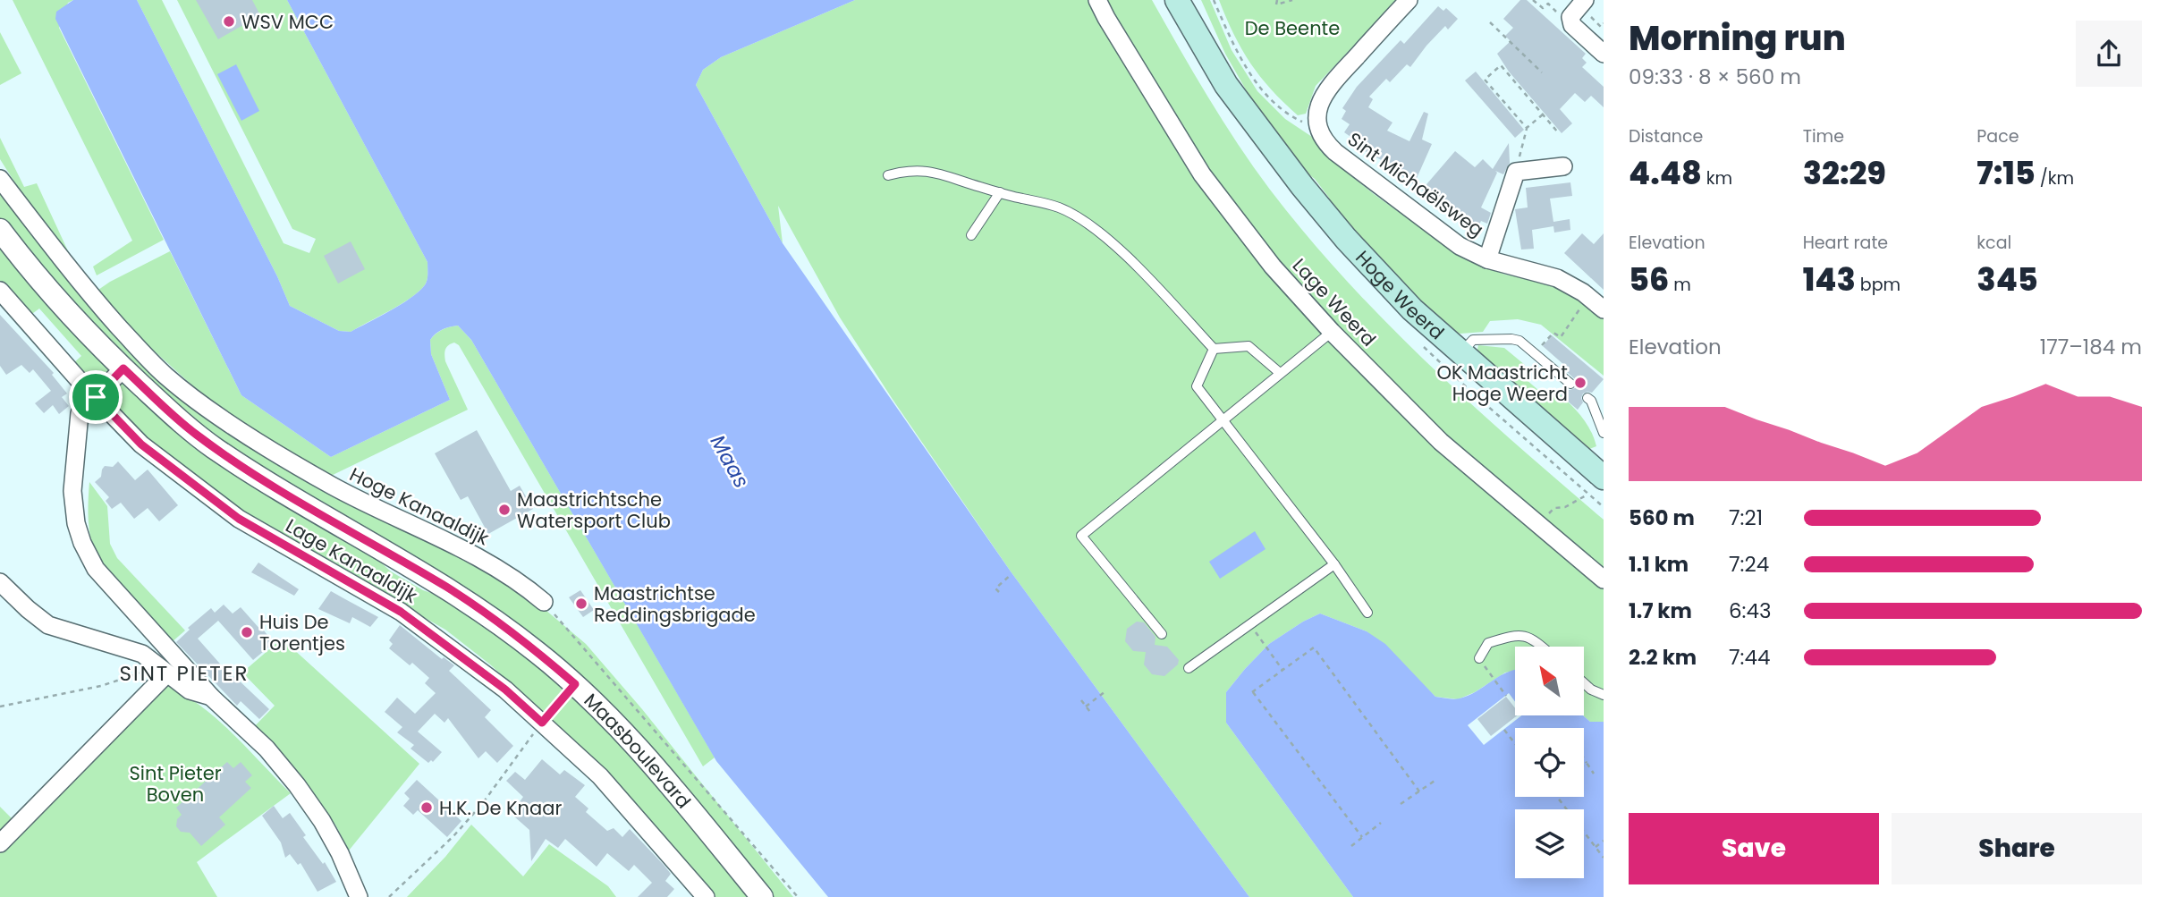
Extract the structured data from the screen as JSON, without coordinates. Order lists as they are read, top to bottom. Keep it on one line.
{"streets":{"main road":["Hoge Weerd"],"street":["Sint Michaëlsweg","Lage Weerd","Hoge Kanaaldijk","Lage Kanaaldijk","Maasboulevard"]},"districts":["SINT PIETER"],"water":["Maas"],"parks":["De Beente","Sint Pieter Boven"],"places":["WSV MCC","OK Maastricht Hoge Weerd","Maastrichtsche Watersport Club","Maastrichtse Reddingsbrigade","Huis De Torentjes","H.K. De Knaar"],"north":"top left","page":{"heading":["Morning run","09:33 · 8 × 560 m"],"stats":[["Distance","4.48 km"],["Time","32:29"],["Pace","7:15 /km"],["Elevation","56 m"],["Heart rate","143 bpm"],["kcal","345"]],"chart":["Elevation","177–184 m"],"list":[{"name":"560 m","note":"7:21"},{"name":"1.1 km","note":"7:24"},{"name":"1.7 km","note":"6:43"},{"name":"2.2 km","note":"7:44"}],"buttons":["Save","Share"]}}
